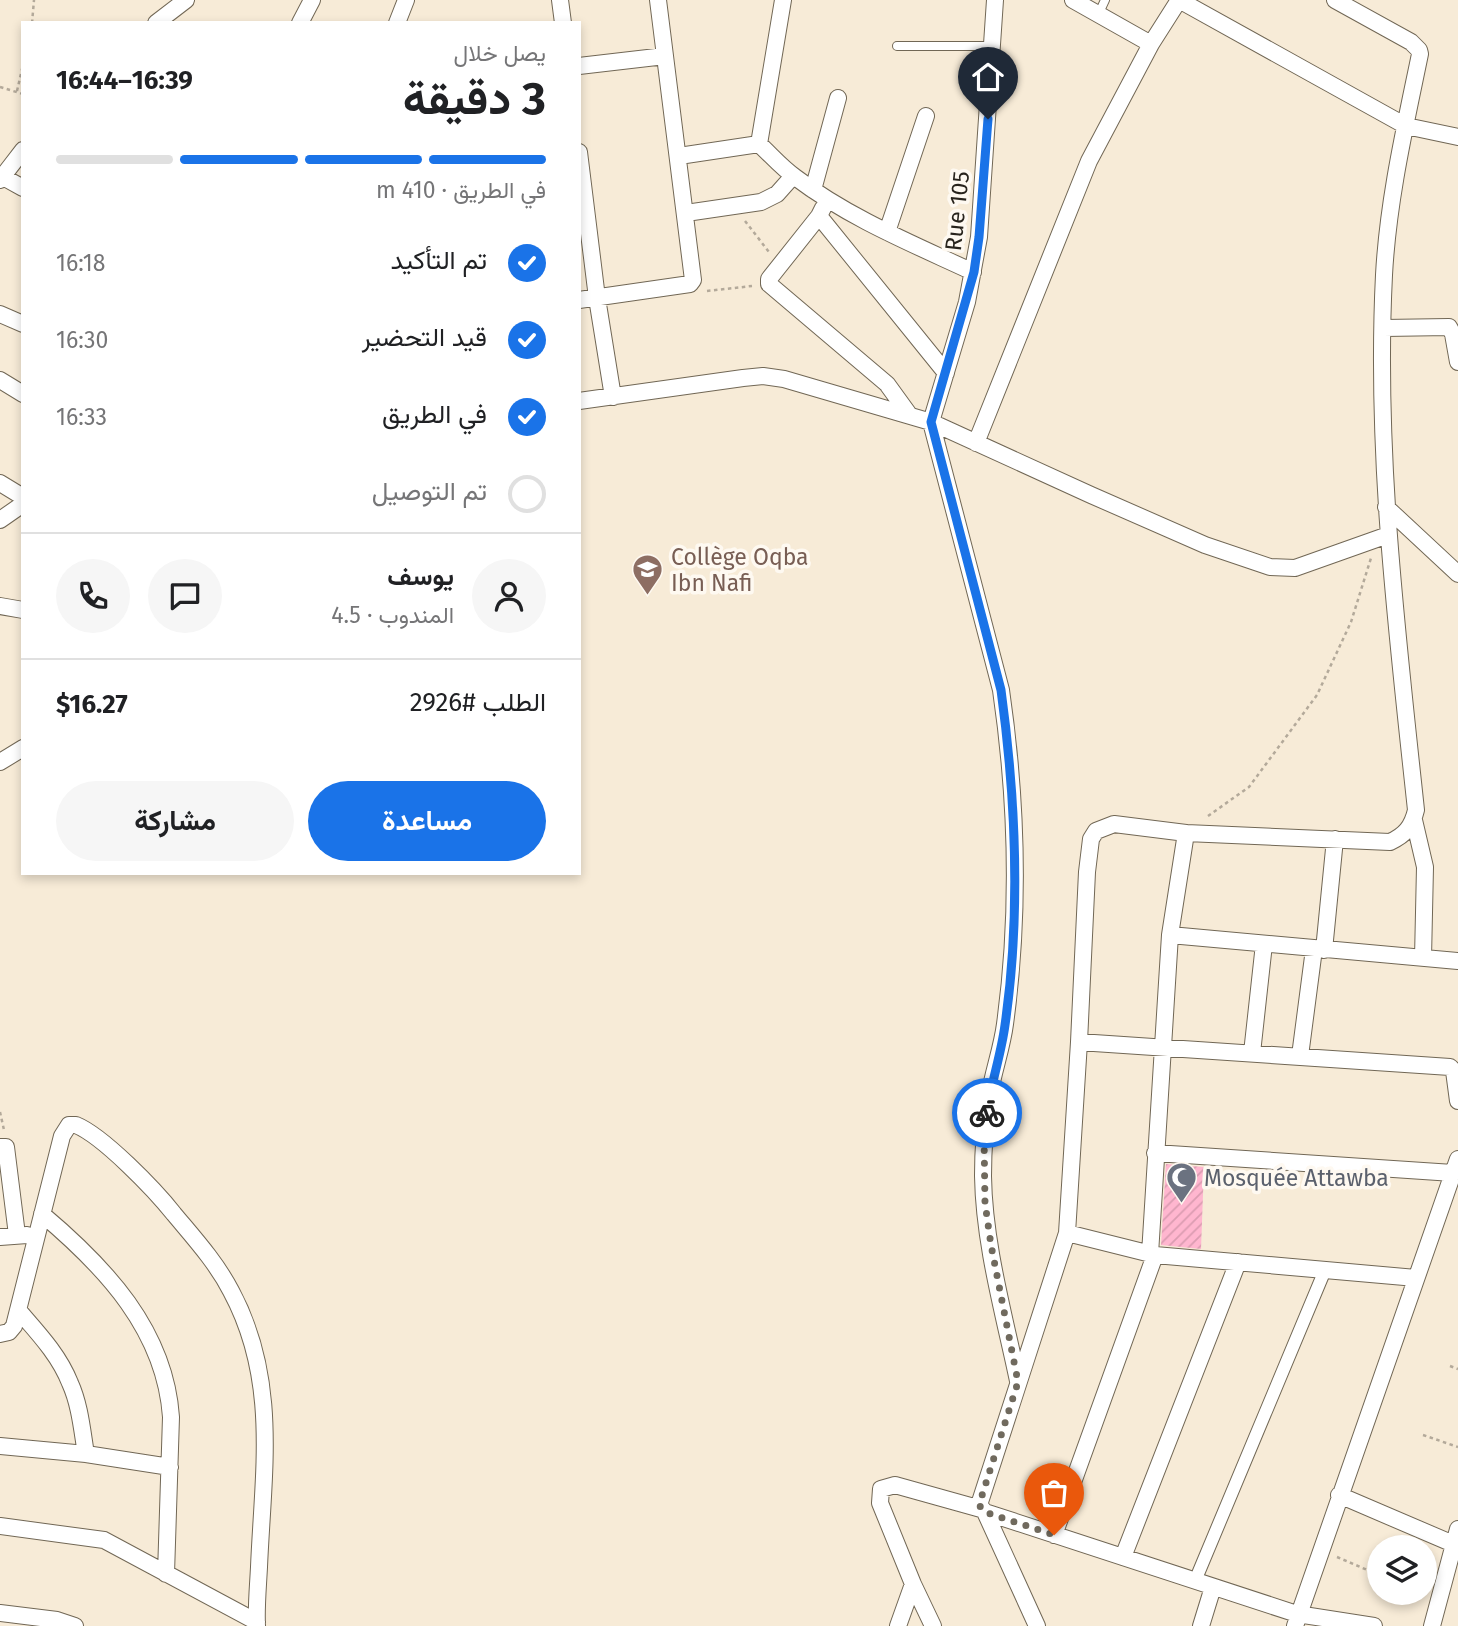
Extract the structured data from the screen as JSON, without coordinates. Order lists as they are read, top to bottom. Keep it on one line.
{"streets":{"street":["Rue 105"]},"places":{"school or university":["Collège Oqba Ibn Nafi"],"mosque":["Mosquée Attawba"]},"page":{"heading":["3 دقيقة","يصل خلال","16:39–16:44"],"panel":["يوسف","المندوب · 4.5","الطلب #2926","$16.27"],"bar":"في الطريق · 410 m","list":[["تم التأكيد","16:18"],["قيد التحضير","16:30"],["في الطريق","16:33"],"تم التوصيل"],"buttons":["مساعدة","مشاركة"]}}
